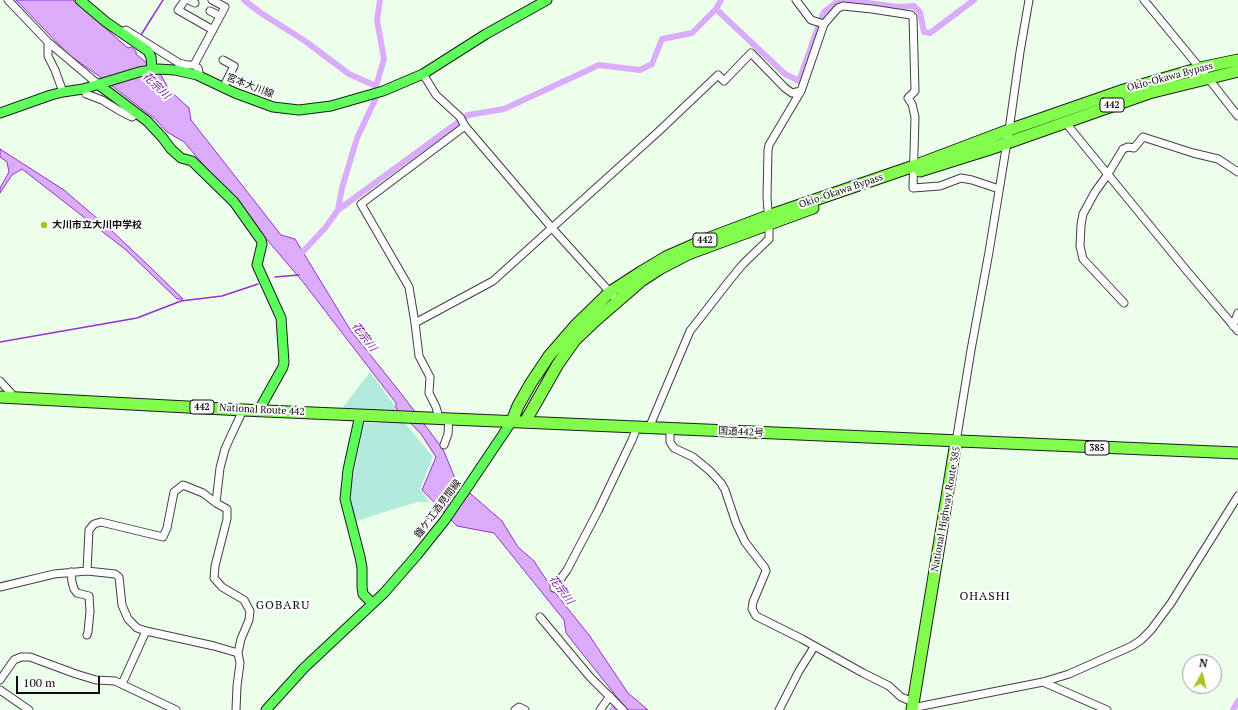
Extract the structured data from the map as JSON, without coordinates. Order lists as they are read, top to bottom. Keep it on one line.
{"streets":{"highway":["Okio-Okawa Bypass","442","National Route 442","国道442号","385","National Highway Route 385"],"main road":["宮本大川線","鐘ケ江酒見間線"]},"crossings":[["Okio-Okawa Bypass","National Route 442"],["Okio-Okawa Bypass","国道442号"],["Okio-Okawa Bypass","鐘ケ江酒見間線"],["National Route 442","国道442号"],["National Route 442","鐘ケ江酒見間線"],["国道442号","National Highway Route 385"]],"districts":["OHASHI","GOBARU"],"water":["花宗川"],"places":["大川市立大川中学校"],"scale_bar":"100 m","north":"top"}
